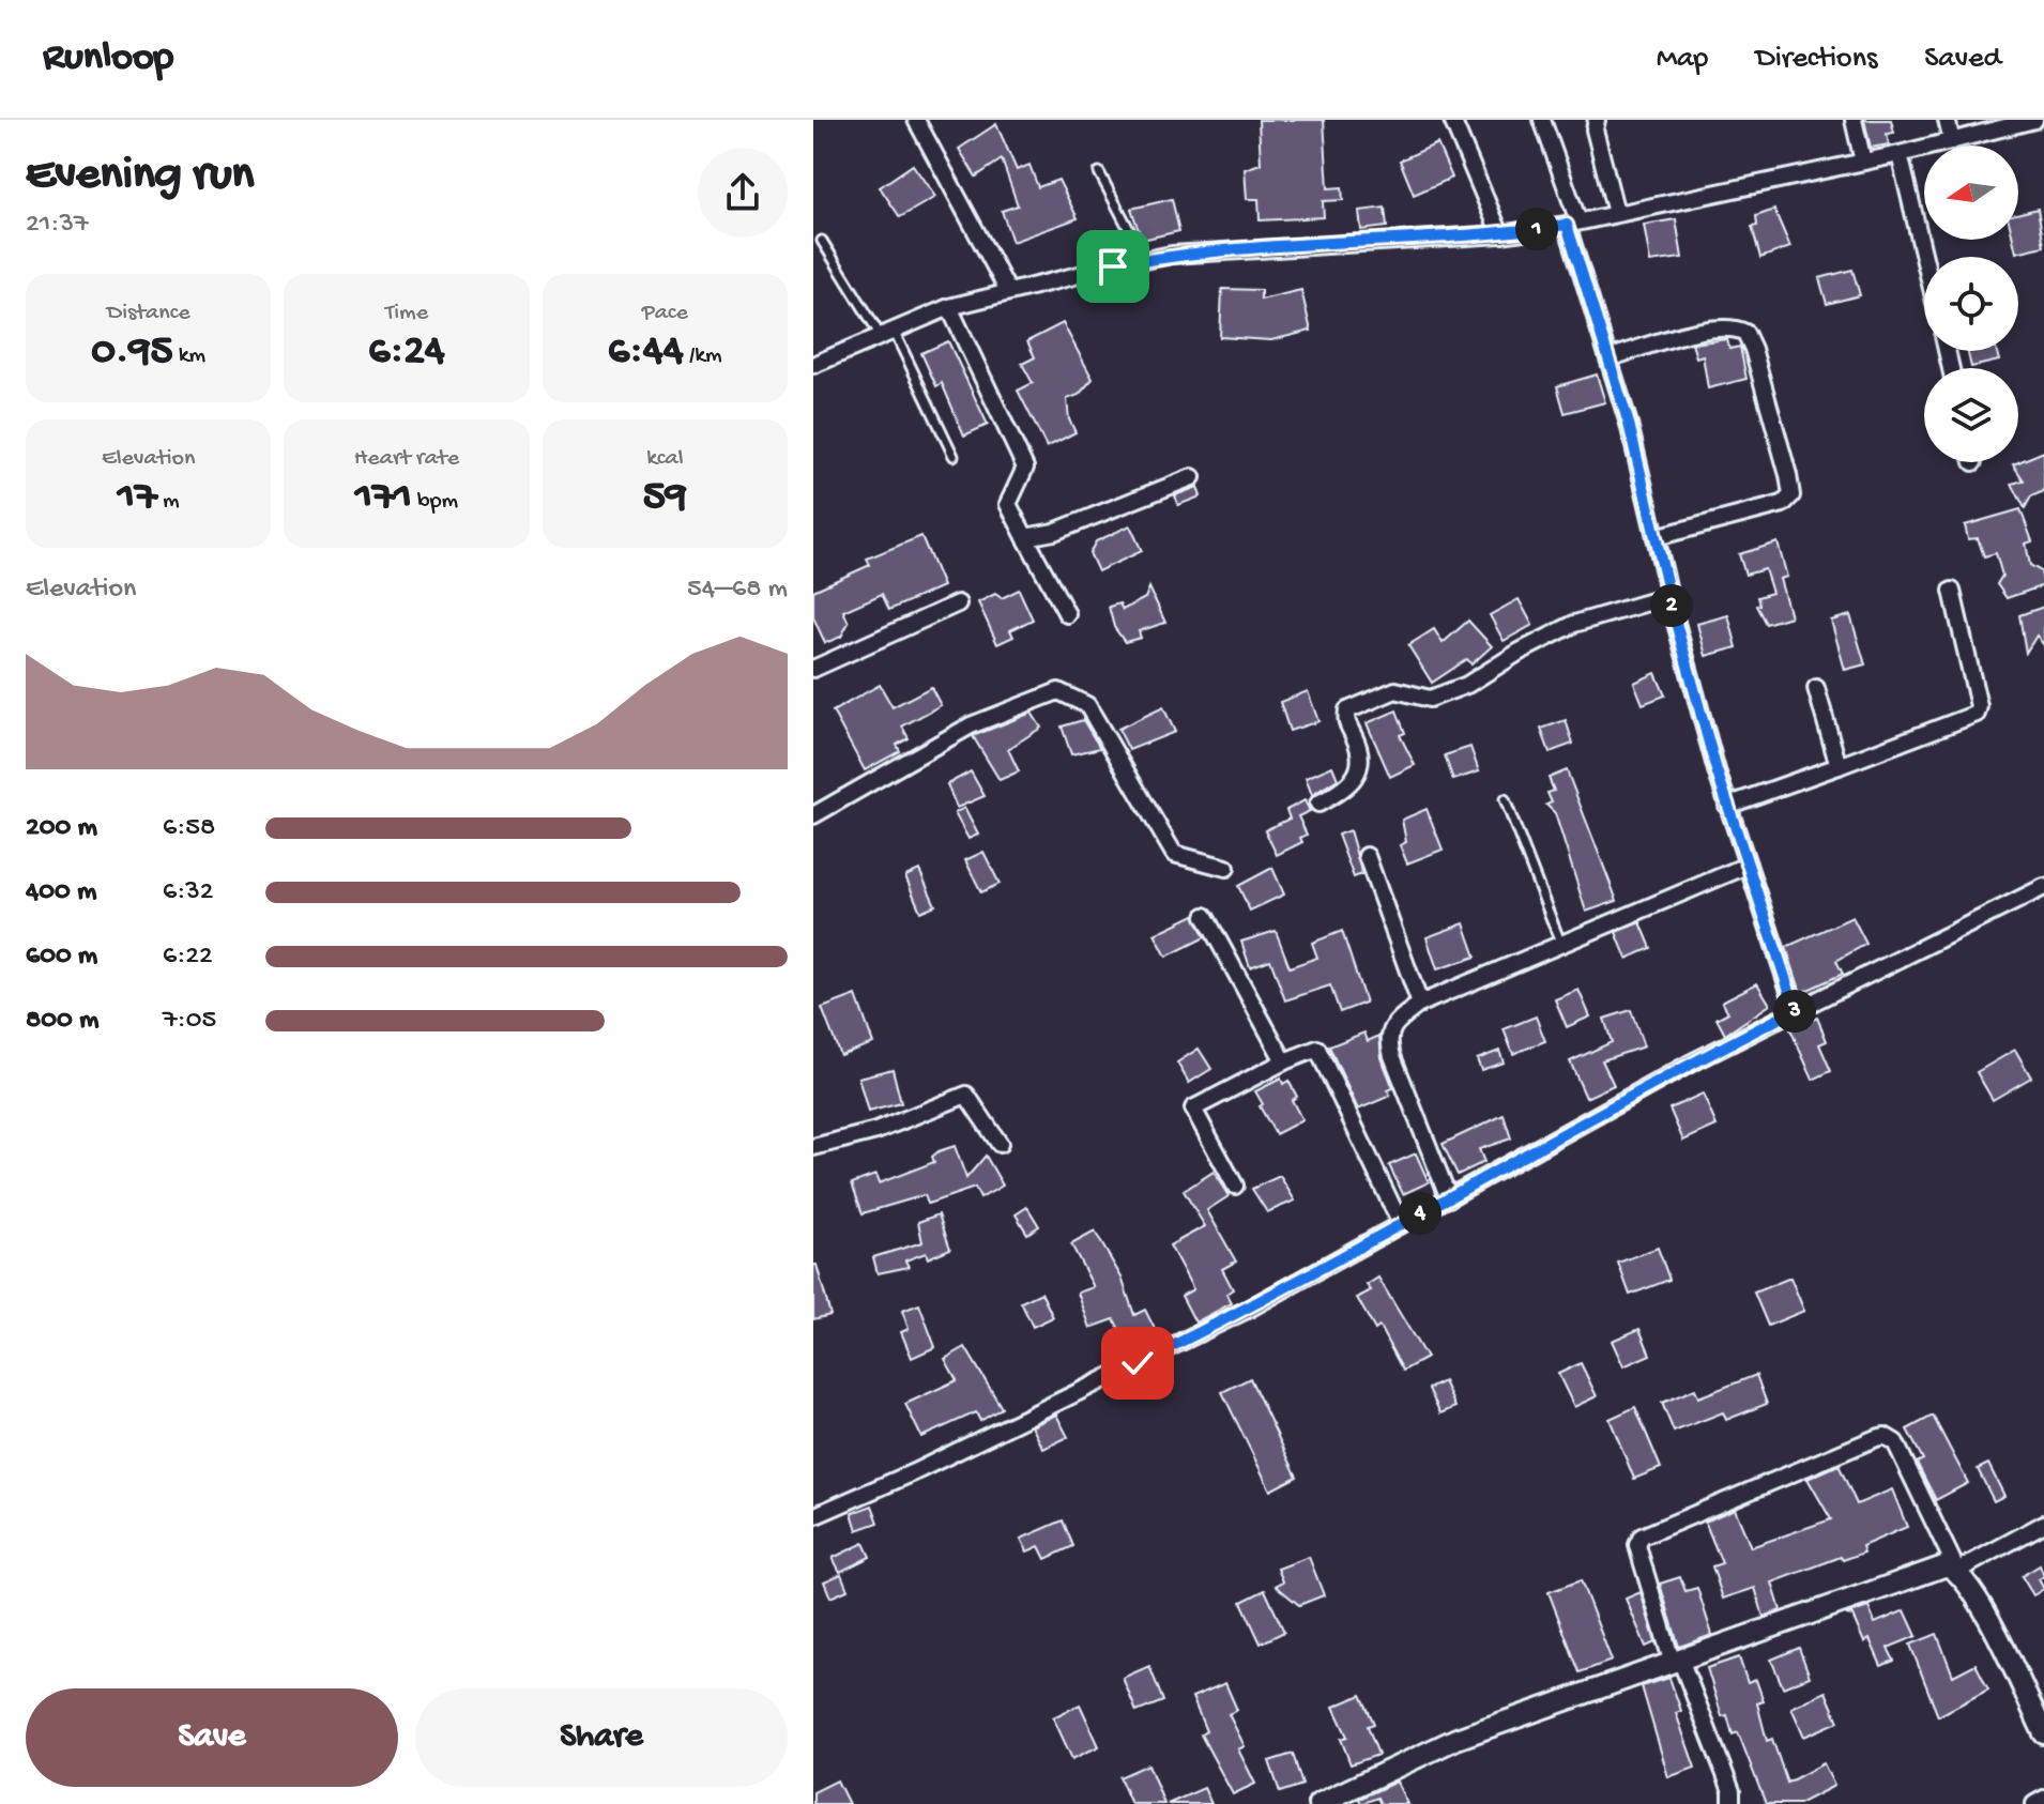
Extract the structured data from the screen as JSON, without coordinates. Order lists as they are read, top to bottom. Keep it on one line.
{"north":"left","page":{"header":"Runloop","nav":["Map","Directions","Saved"],"heading":["Evening run","21:37"],"pins":["1","2","3","4"],"stats":[["Distance","0.95 km"],["Time","6:24"],["Pace","6:44 /km"],["Elevation","17 m"],["Heart rate","171 bpm"],["kcal","59"]],"chart":["Elevation","54–68 m"],"list":[{"name":"200 m","note":"6:58"},{"name":"400 m","note":"6:32"},{"name":"600 m","note":"6:22"},{"name":"800 m","note":"7:05"}],"buttons":["Save","Share"]}}
